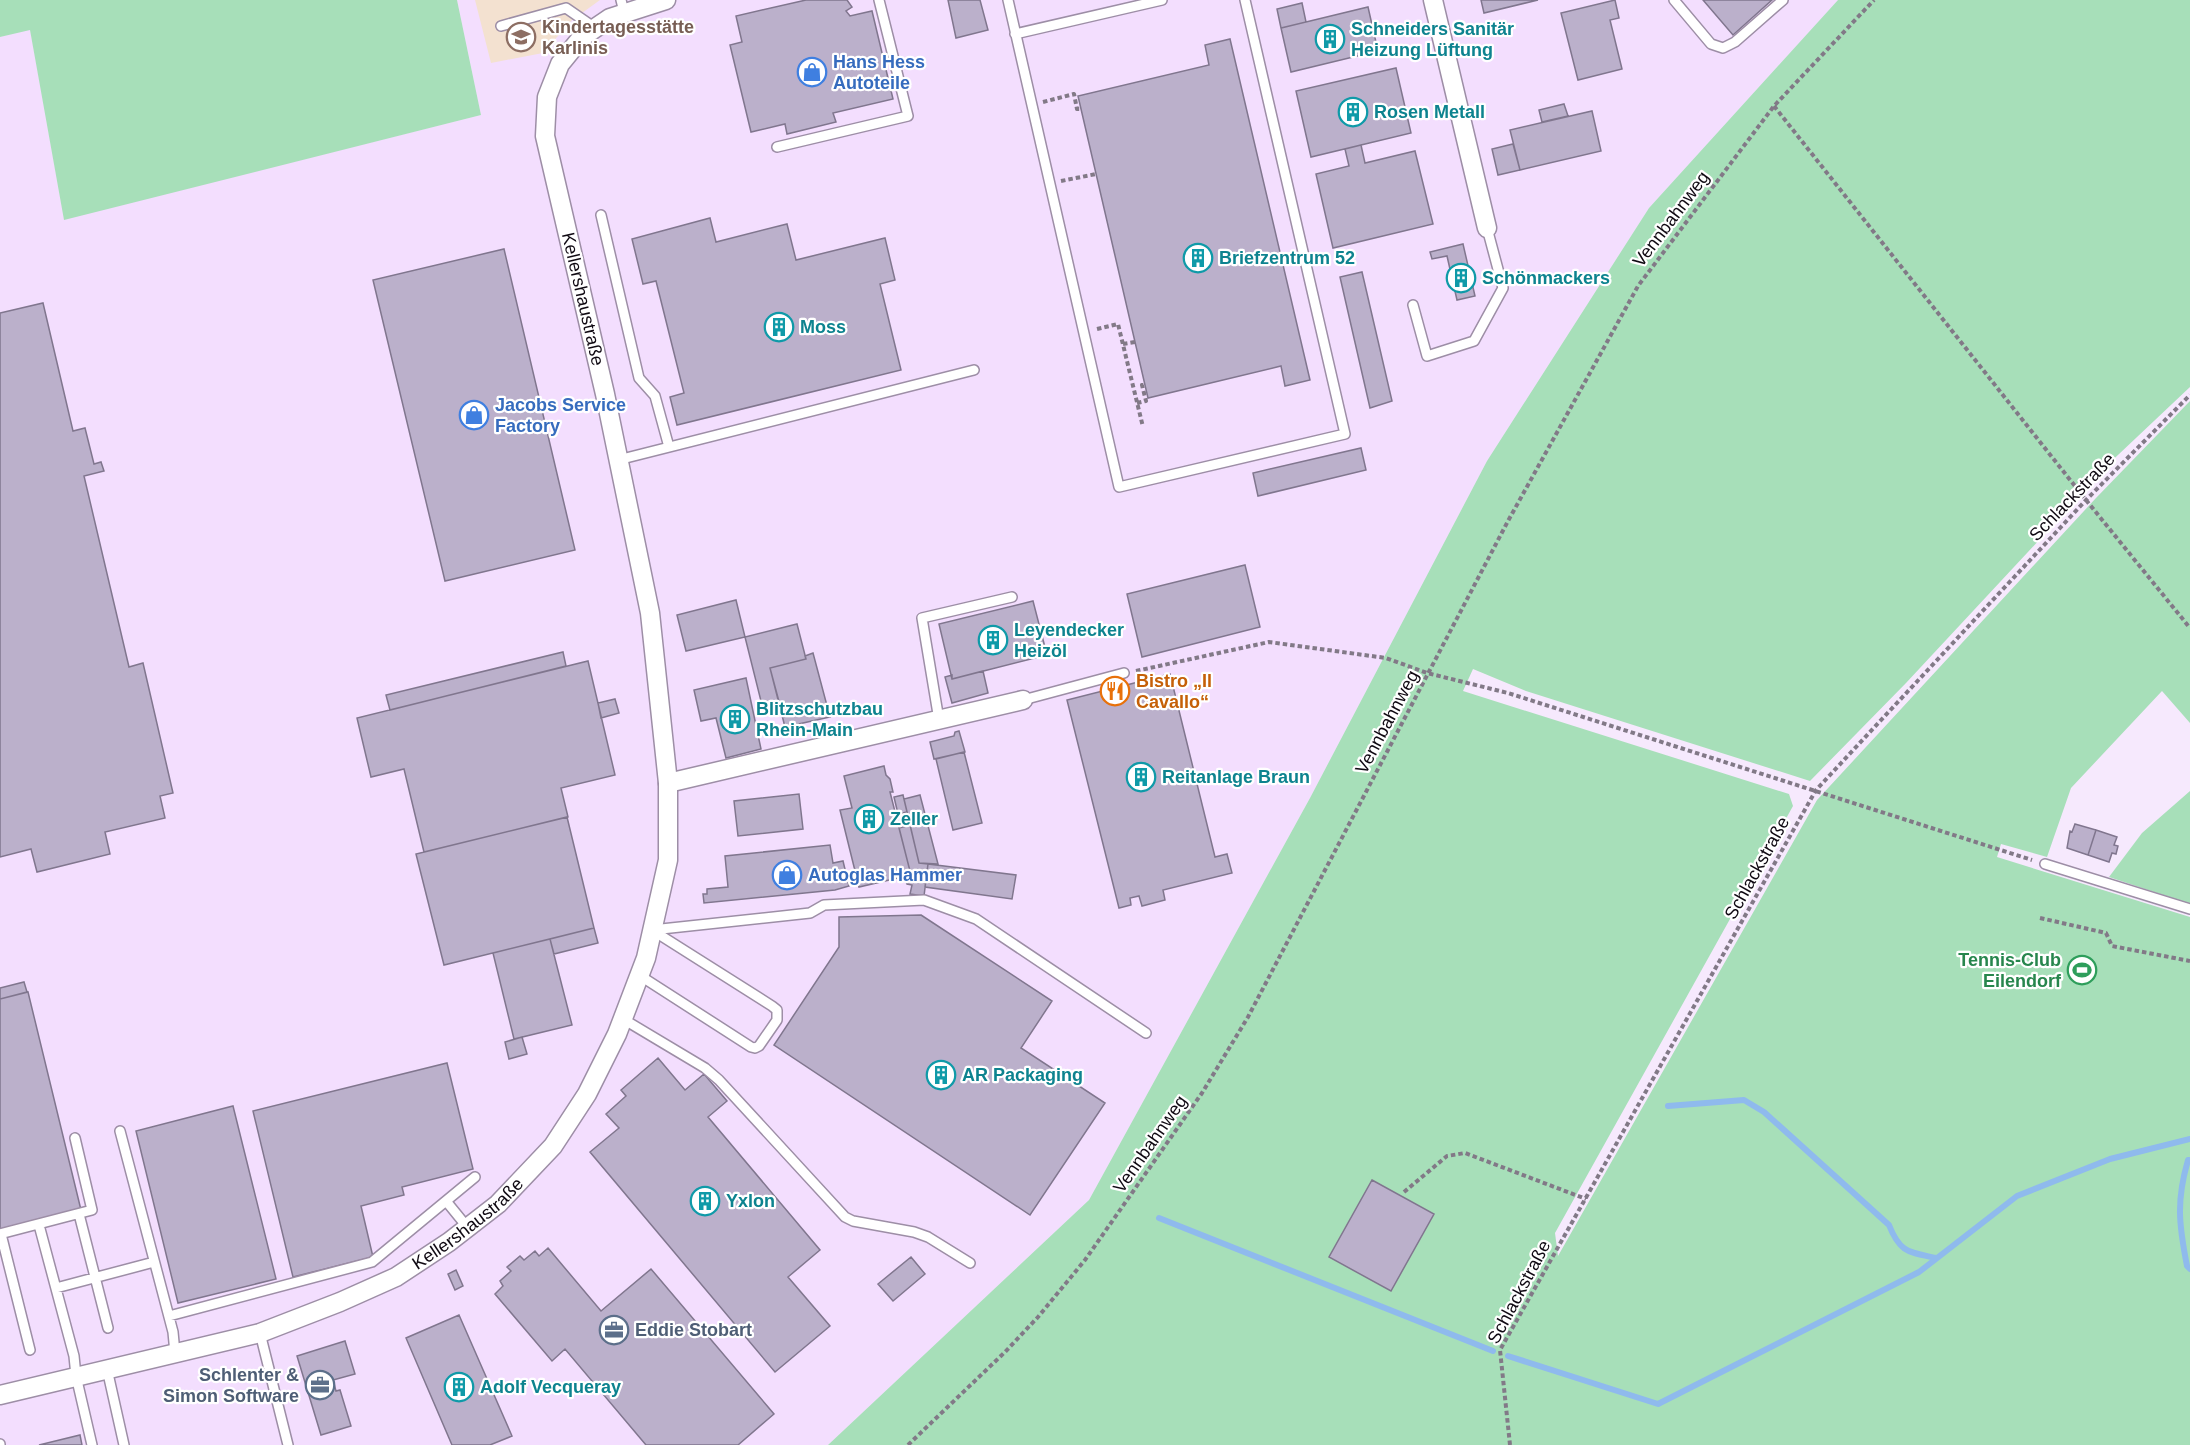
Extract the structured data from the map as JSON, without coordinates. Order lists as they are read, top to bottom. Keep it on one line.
{"streets":{"street":["Kellershaustraße"],"path":["Vennbahnweg","Schlackstraße"]},"places":{"school or university":["Kindertagesstätte Karlinis"],"building":["Schneiders Sanitär Heizung Lüftung","Rosen Metall","Briefzentrum 52","Schönmackers","Moss","Leyendecker Heizöl","Blitzschutzbau Rhein-Main","Reitanlage Braun","Zeller","AR Packaging","Yxlon","Adolf Vecqueray"],"shop":["Hans Hess Autoteile","Jacobs Service Factory","Autoglas Hammer"],"restaurant":["Bistro „Il Cavallo“"],"sports":["Tennis-Club Eilendorf"],"office":["Eddie Stobart","Schlenter & Simon Software"]}}
